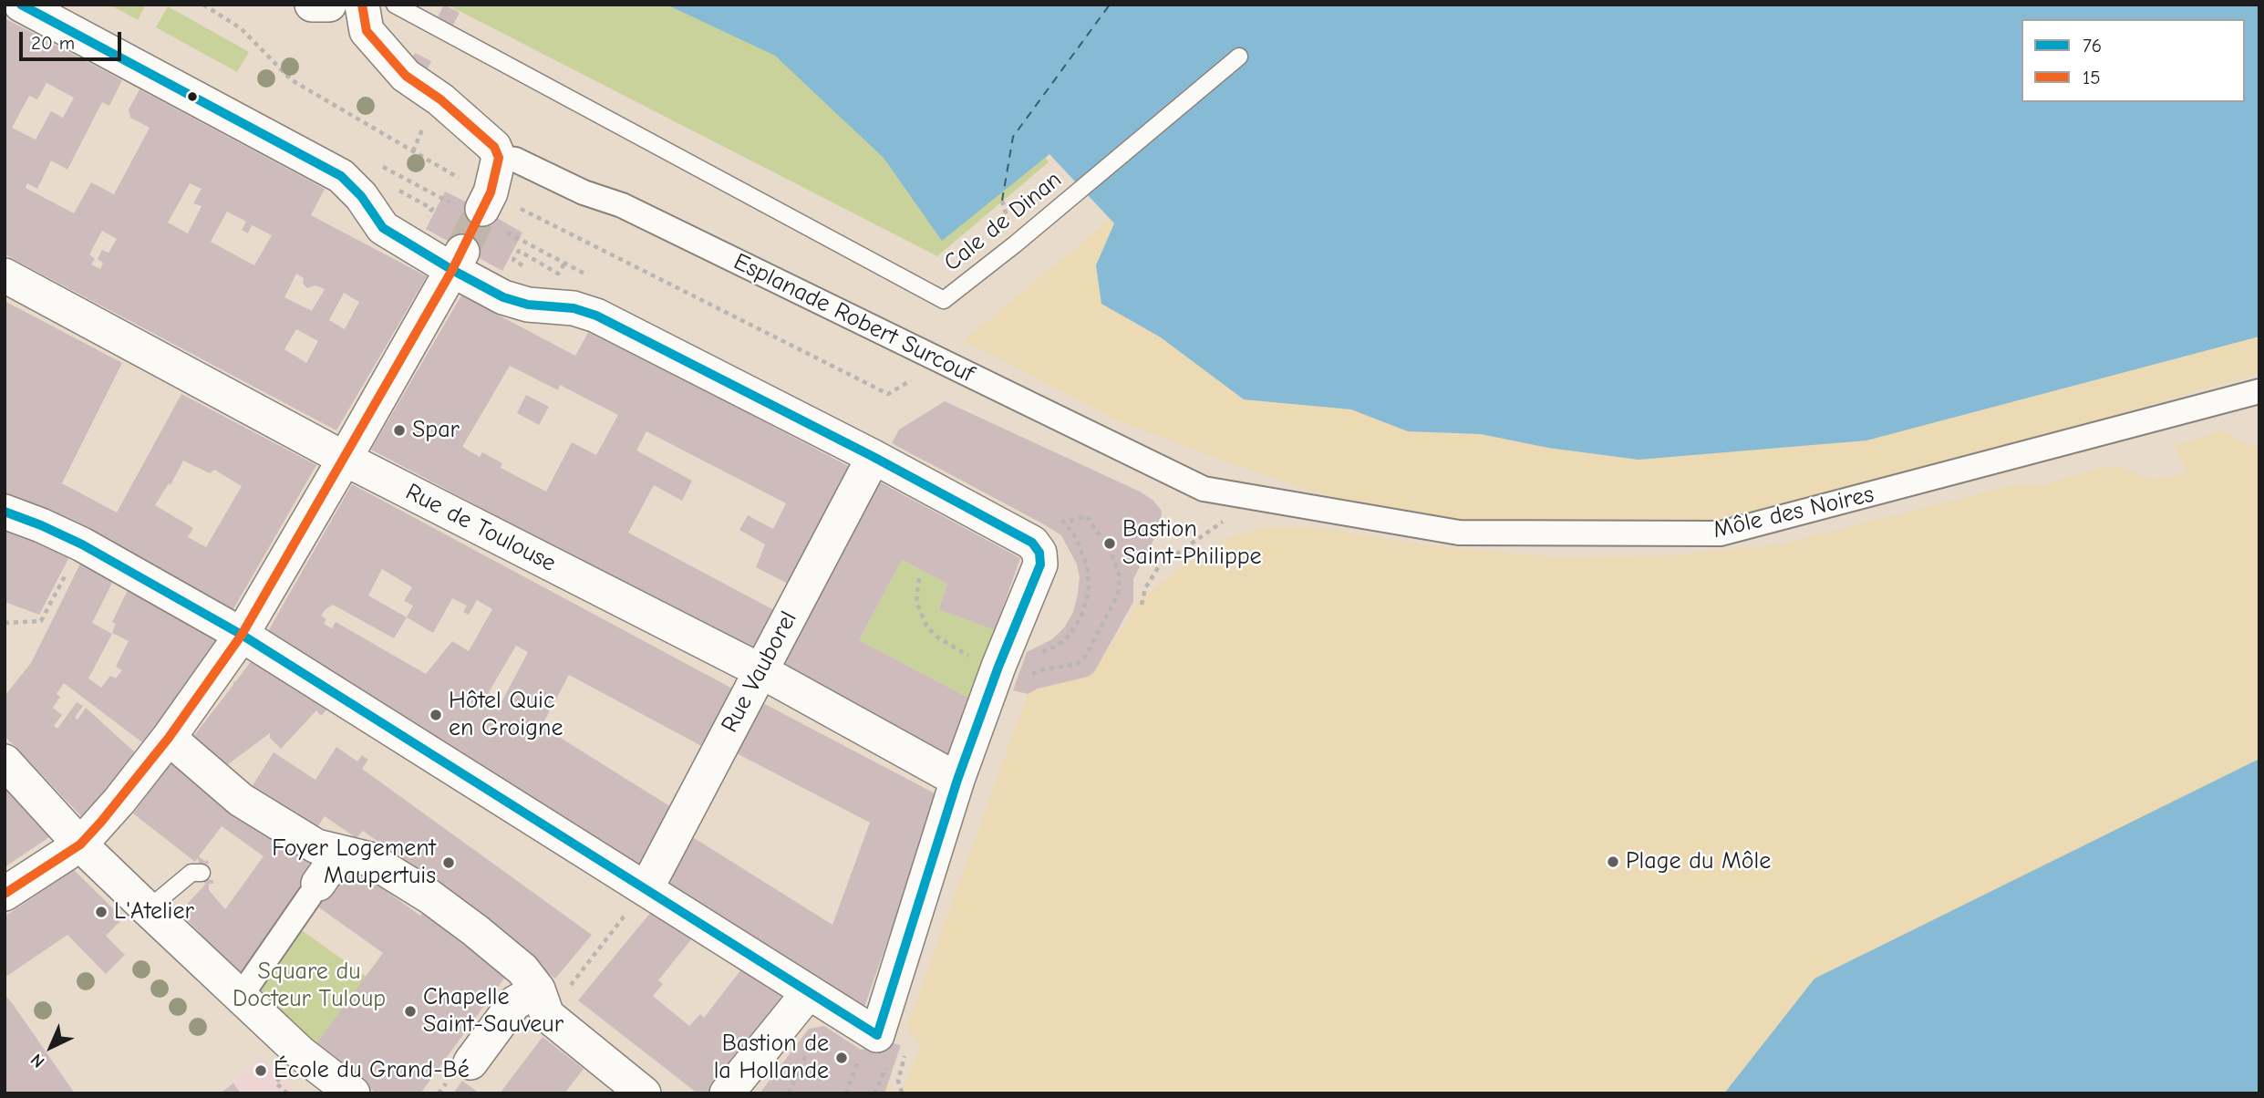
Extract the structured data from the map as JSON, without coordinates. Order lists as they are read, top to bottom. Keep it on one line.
{"streets":{"street":["Esplanade Robert Surcouf","Môle des Noires","Rue de Toulouse","Rue Vauborel"],"lane":["Cale de Dinan"]},"crossings":[["Esplanade Robert Surcouf","Môle des Noires"],["Rue de Toulouse","Rue Vauborel"]],"parks":["Square du Docteur Tuloup"],"places":["Spar","Bastion Saint-Philippe","Hôtel Quic en Groigne","Plage du Môle","Foyer Logement Maupertuis","L'Atelier","Chapelle Saint-Sauveur","Bastion de la Hollande","École du Grand-Bé"],"lines":["transit line 76","transit line 15"],"legend":["76","15"],"scale_bar":"20 m","north":"bottom left"}
